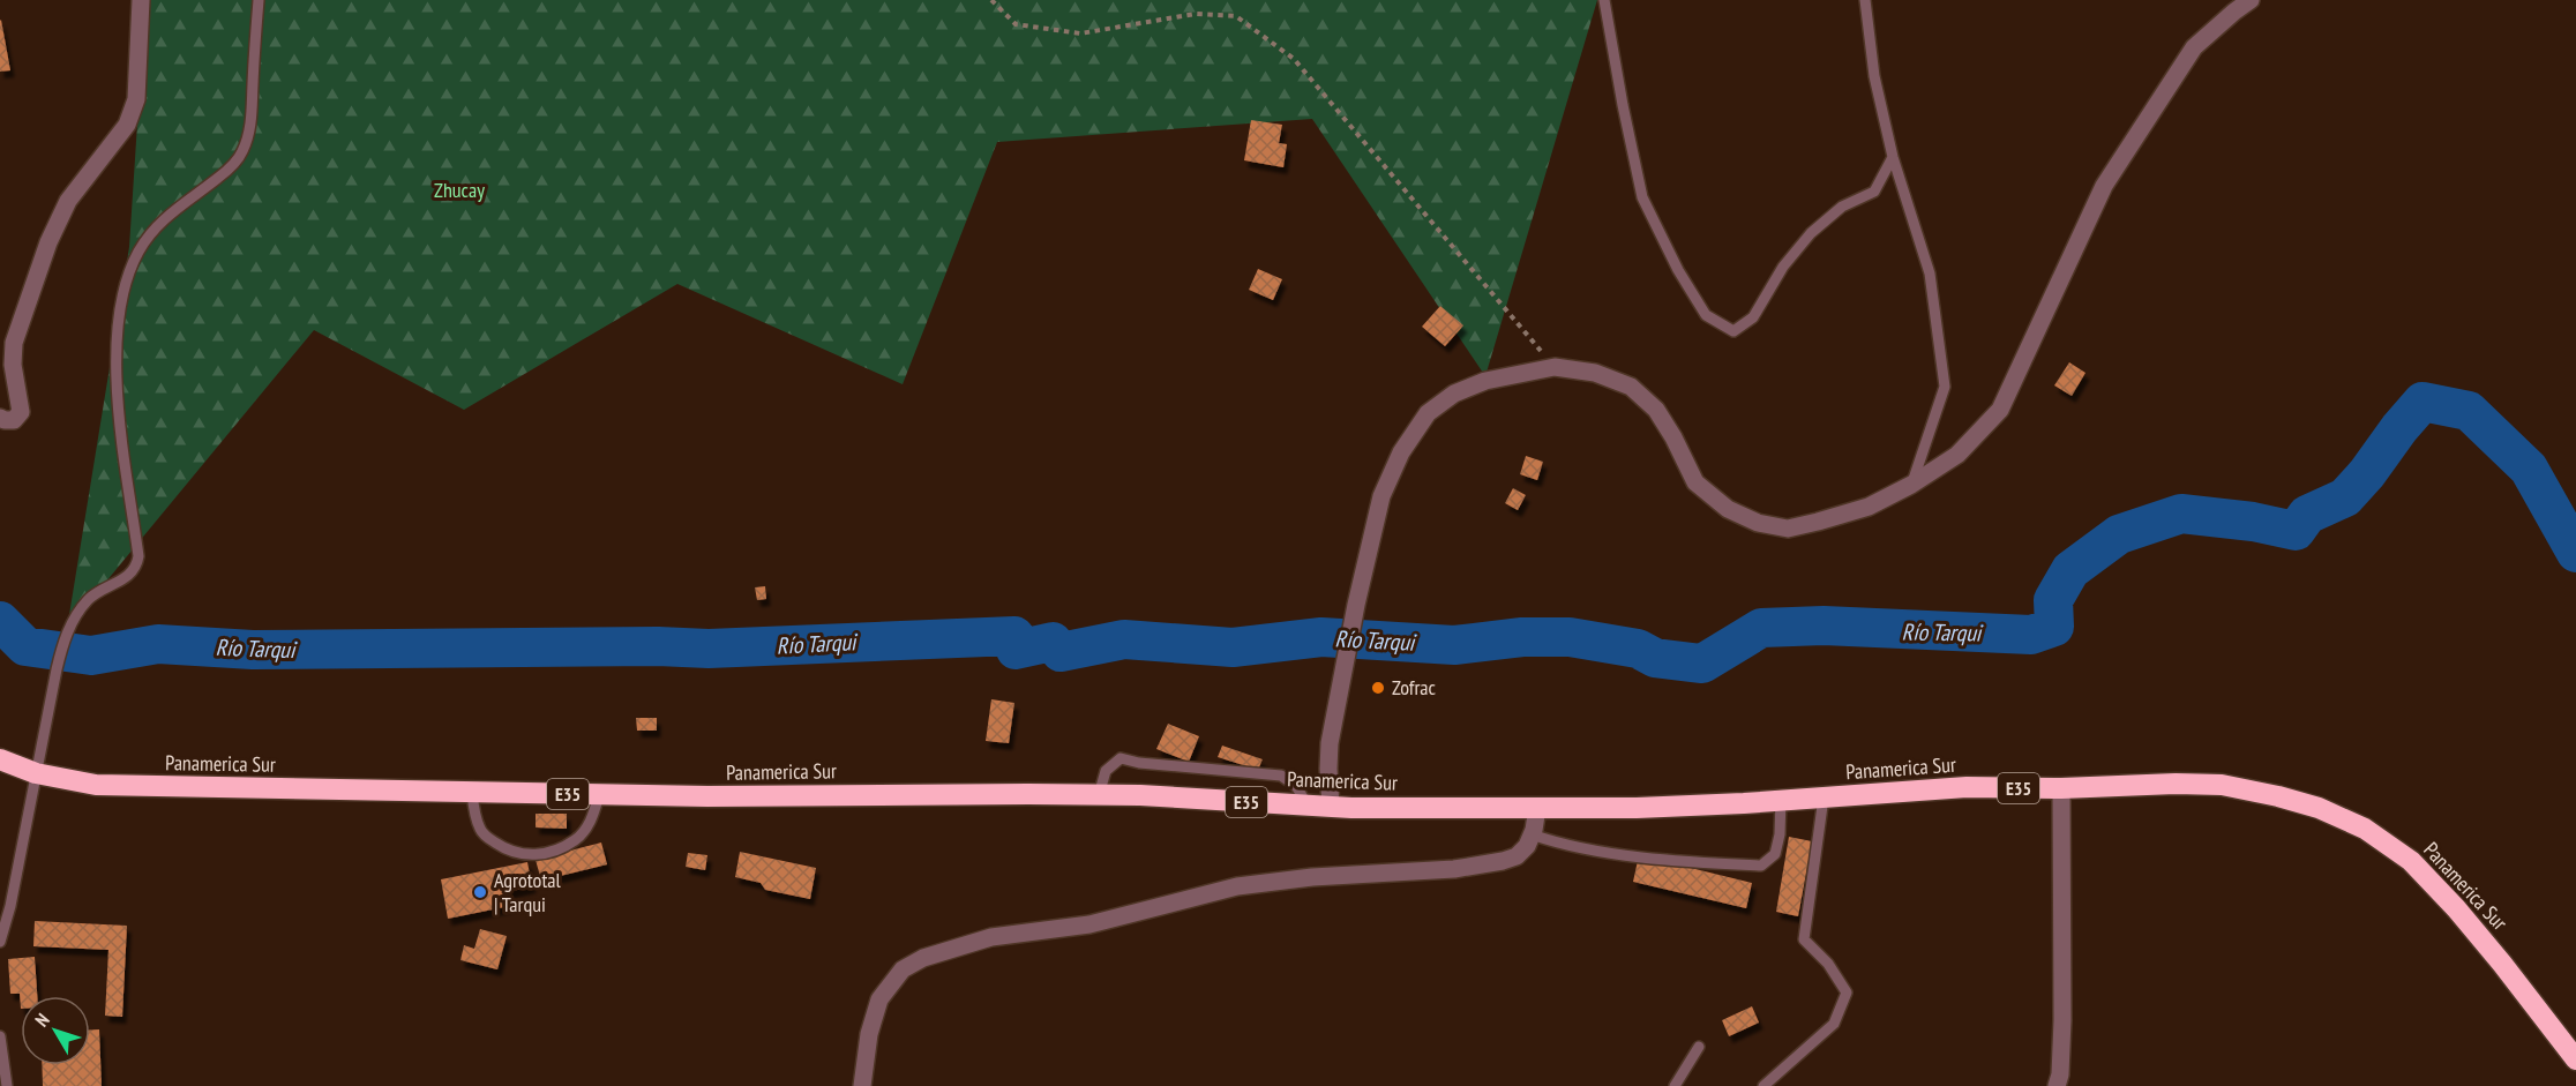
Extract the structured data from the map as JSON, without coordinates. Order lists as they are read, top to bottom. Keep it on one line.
{"streets":{"highway":["Panamerica Sur","E35"]},"water":["Río Tarqui"],"parks":["Zhucay"],"places":["Zofrac","Agrototal | Tarqui"],"north":"top left"}
